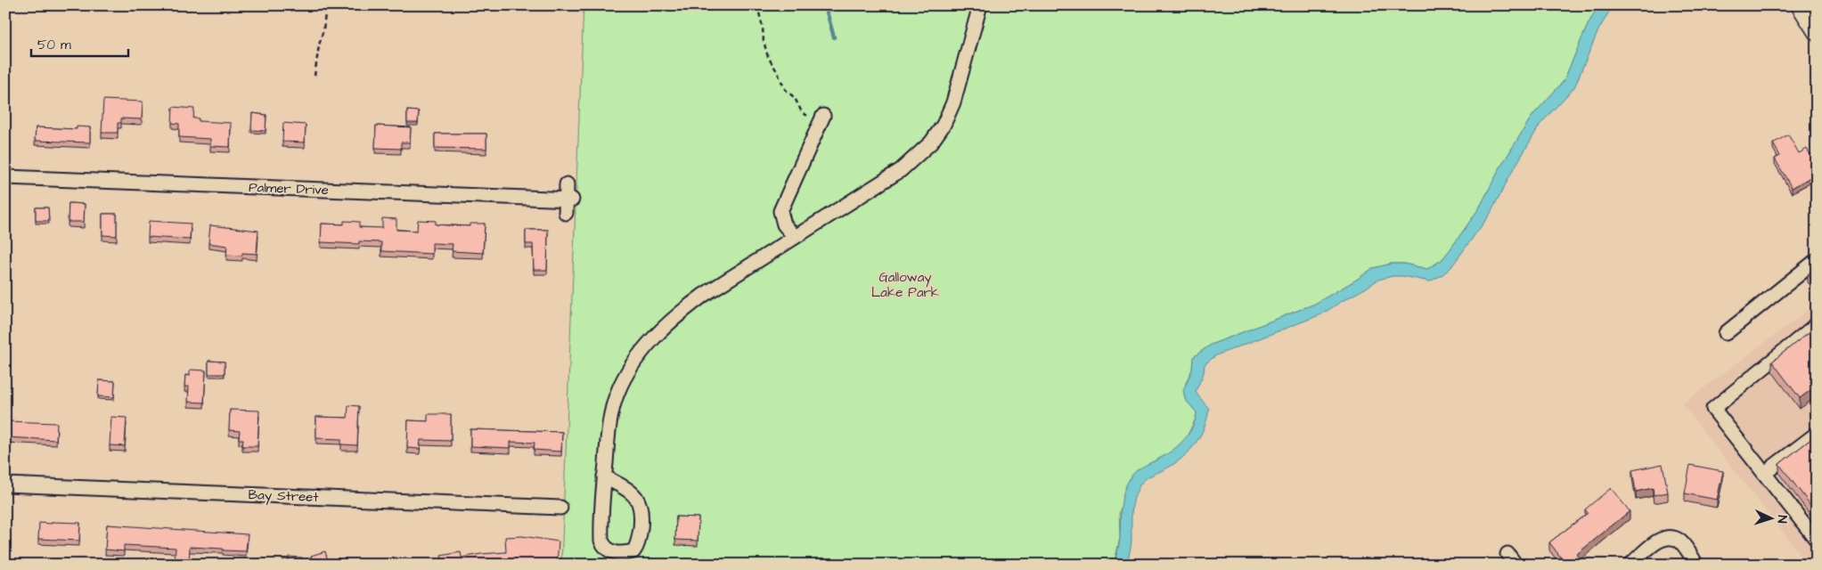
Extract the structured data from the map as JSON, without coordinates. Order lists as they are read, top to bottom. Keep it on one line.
{"streets":{"street":["Palmer Drive","Bay Street"]},"parks":["Galloway Lake Park"],"scale_bar":"50 m","north":"right"}
